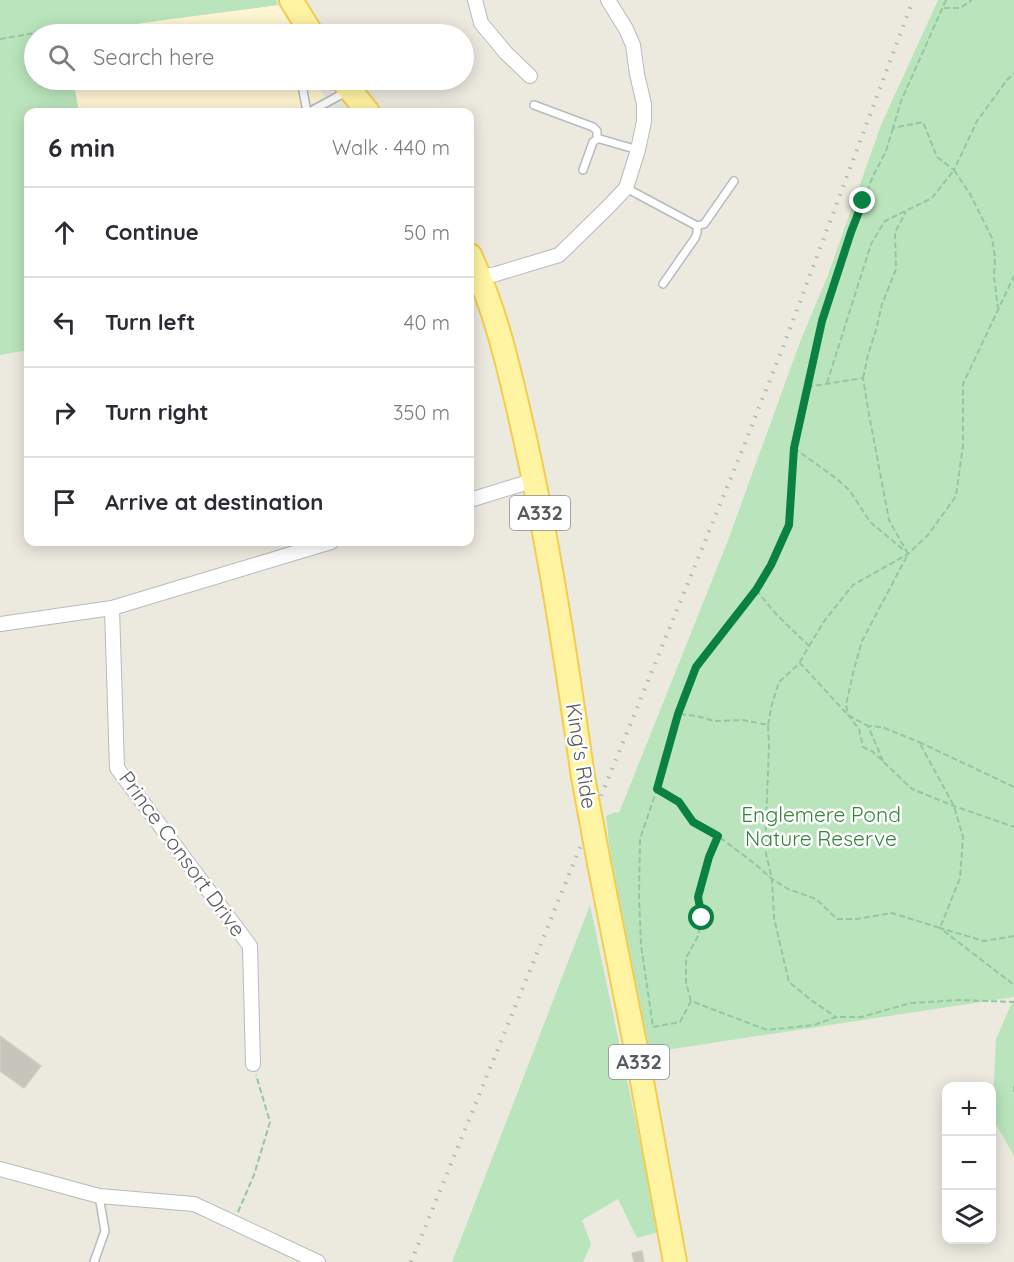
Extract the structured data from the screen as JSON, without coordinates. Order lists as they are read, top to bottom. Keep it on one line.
{"streets":{"main road":["A332","King's Ride"],"street":["Prince Consort Drive"]},"parks":["Englemere Pond Nature Reserve"],"page":{"search":"Search here","heading":["6 min","Walk · 440 m"],"list":[["Continue","50 m"],["Turn left","40 m"],["Turn right","350 m"],"Arrive at destination"],"map_buttons":["+","−"]}}
